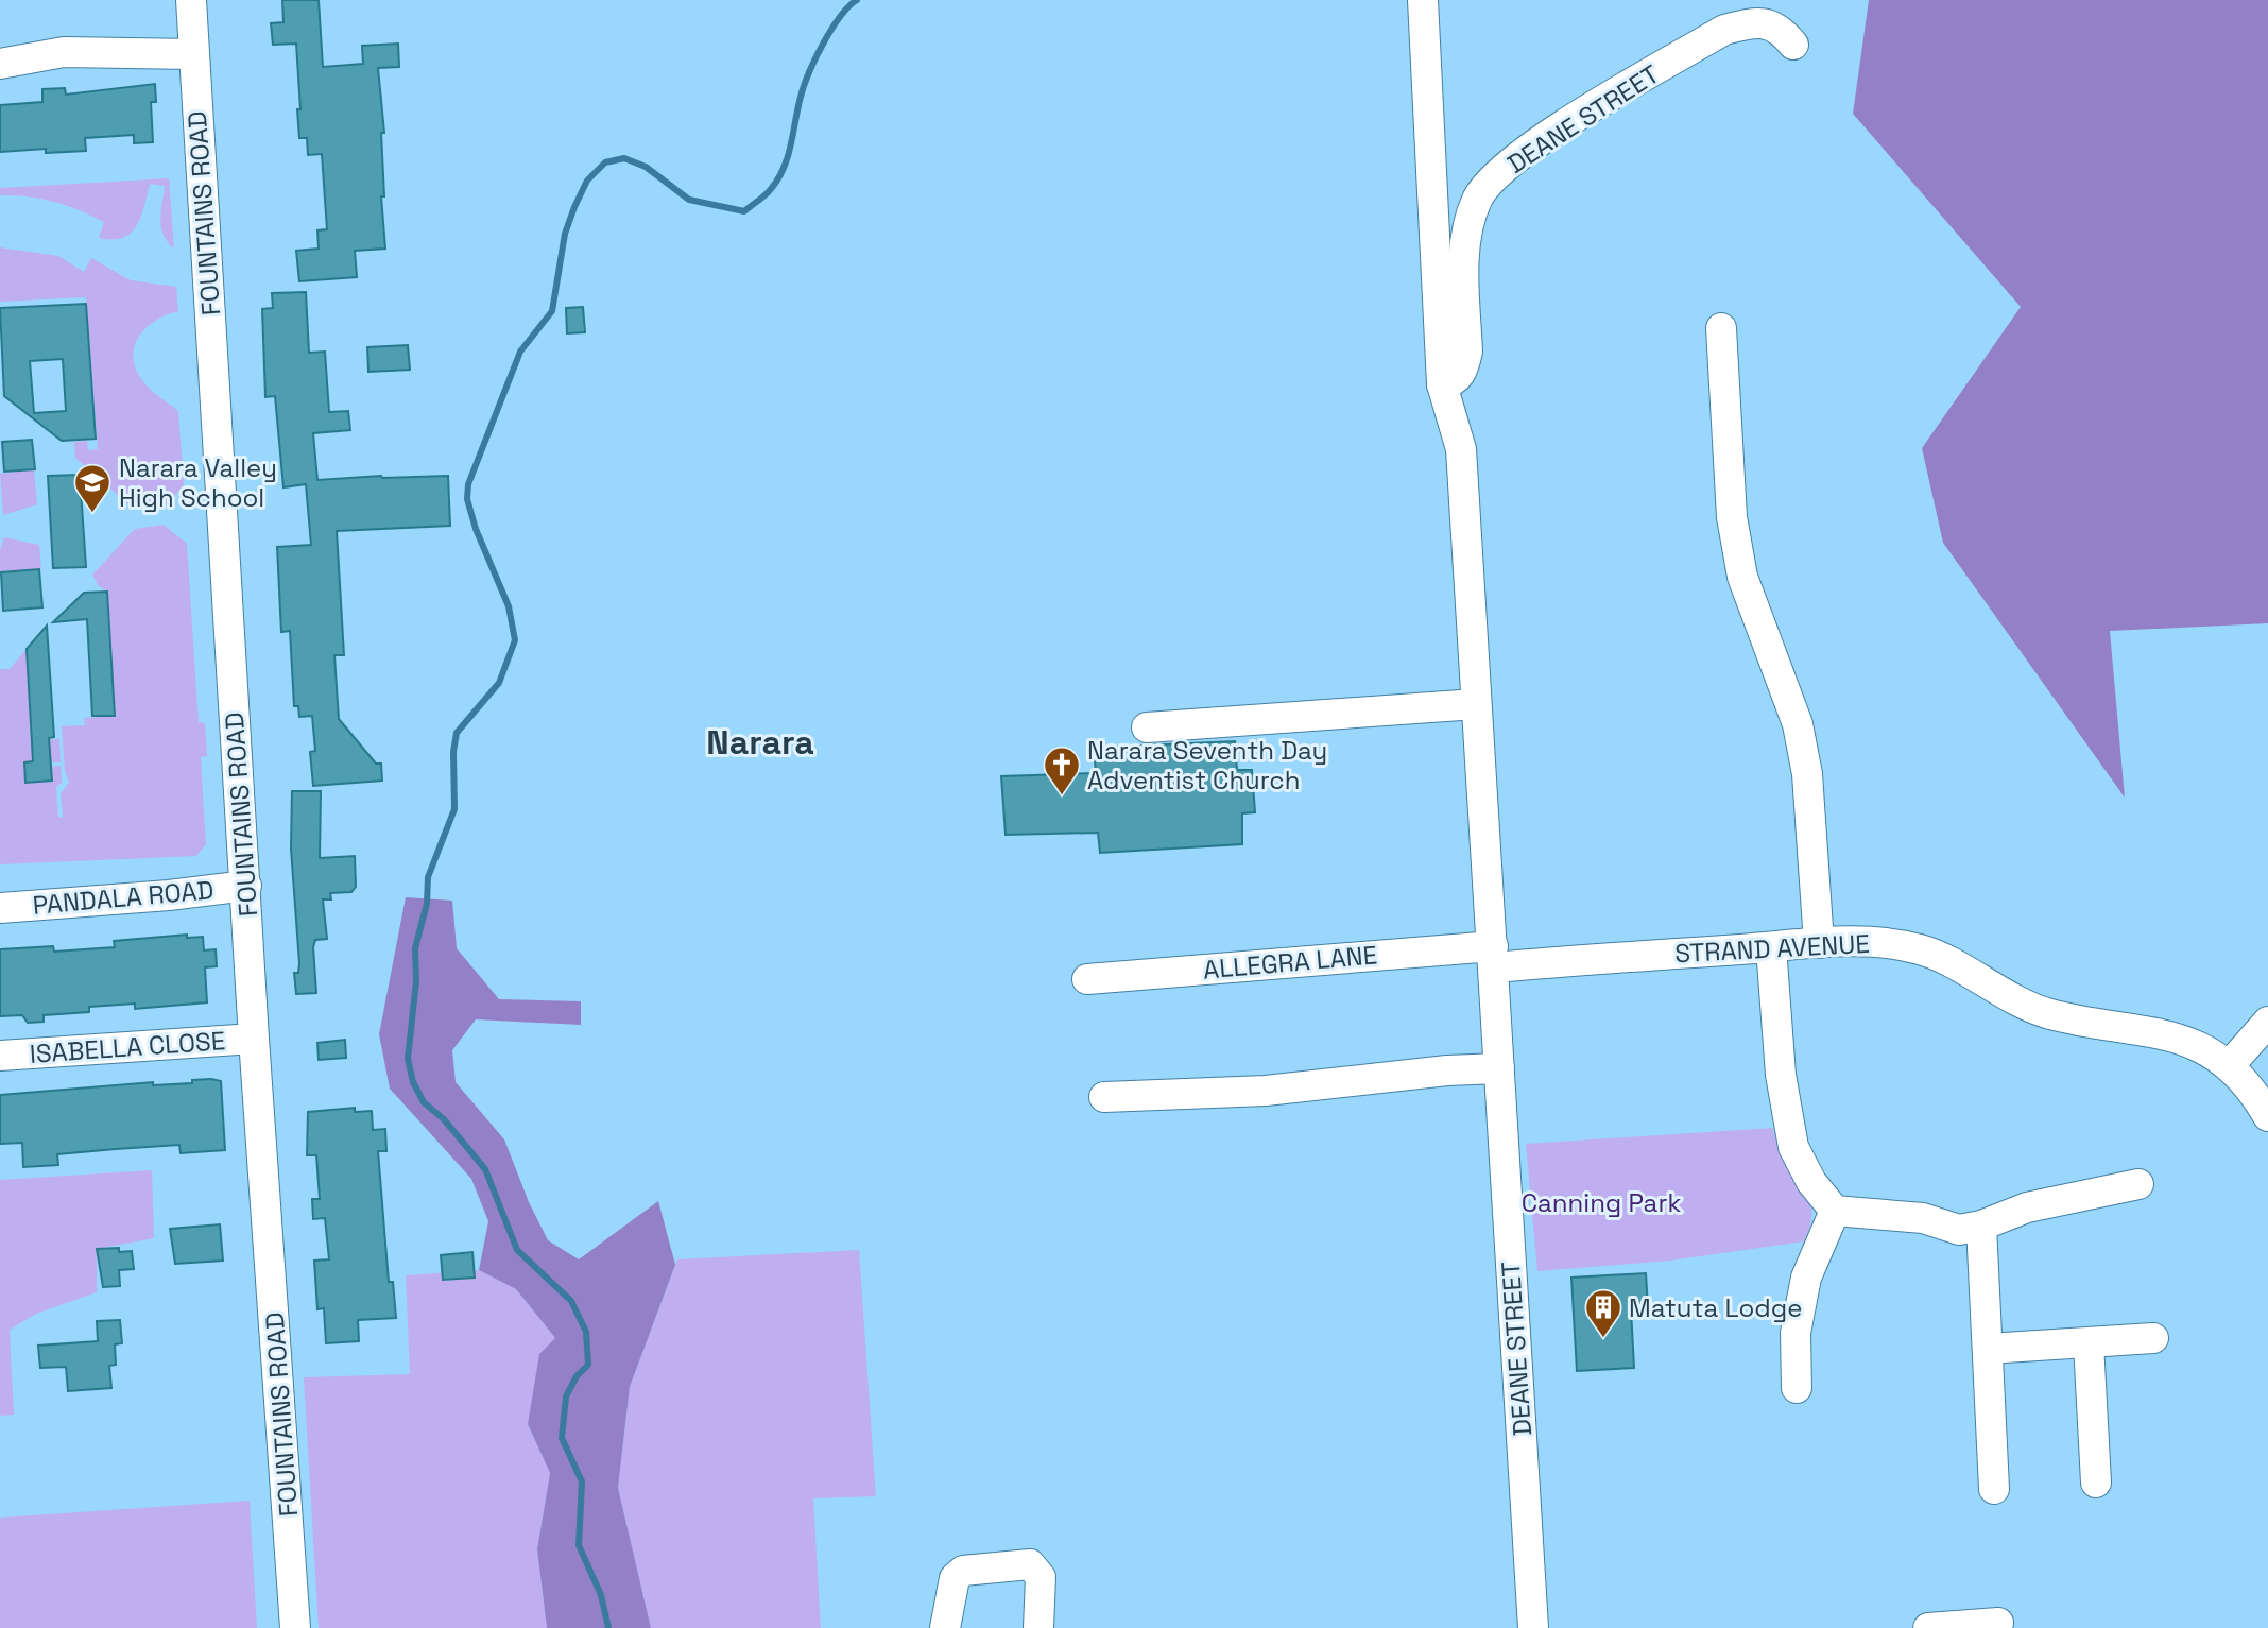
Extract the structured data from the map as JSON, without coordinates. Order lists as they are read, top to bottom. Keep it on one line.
{"streets":{"street":["DEANE STREET","FOUNTAINS ROAD","PANDALA ROAD","STRAND AVENUE","ALLEGRA LANE","ISABELLA CLOSE"]},"crossings":[["DEANE STREET","STRAND AVENUE"],["DEANE STREET","ALLEGRA LANE"],["FOUNTAINS ROAD","PANDALA ROAD"],["FOUNTAINS ROAD","ISABELLA CLOSE"],["STRAND AVENUE","ALLEGRA LANE"]],"districts":["Narara"],"parks":["Canning Park"],"places":{"school or university":["Narara Valley High School"],"church":["Narara Seventh Day Adventist Church"],"building":["Matuta Lodge"]}}
